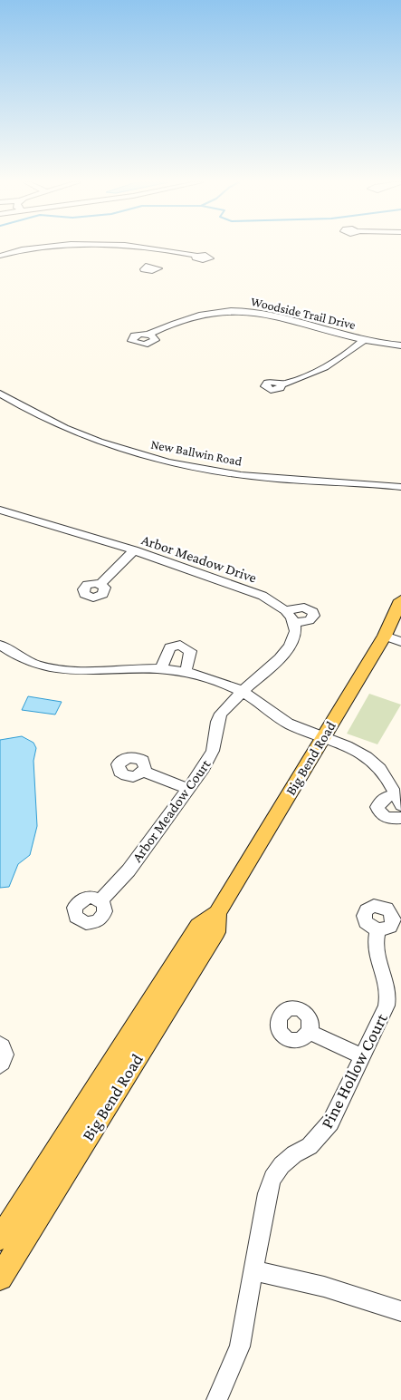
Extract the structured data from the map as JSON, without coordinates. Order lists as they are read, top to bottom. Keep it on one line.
{"streets":{"main road":["Big Bend Road"],"street":["Woodside Trail Drive","New Ballwin Road","Arbor Meadow Drive","Arbor Meadow Court","Pine Hollow Court"]}}
